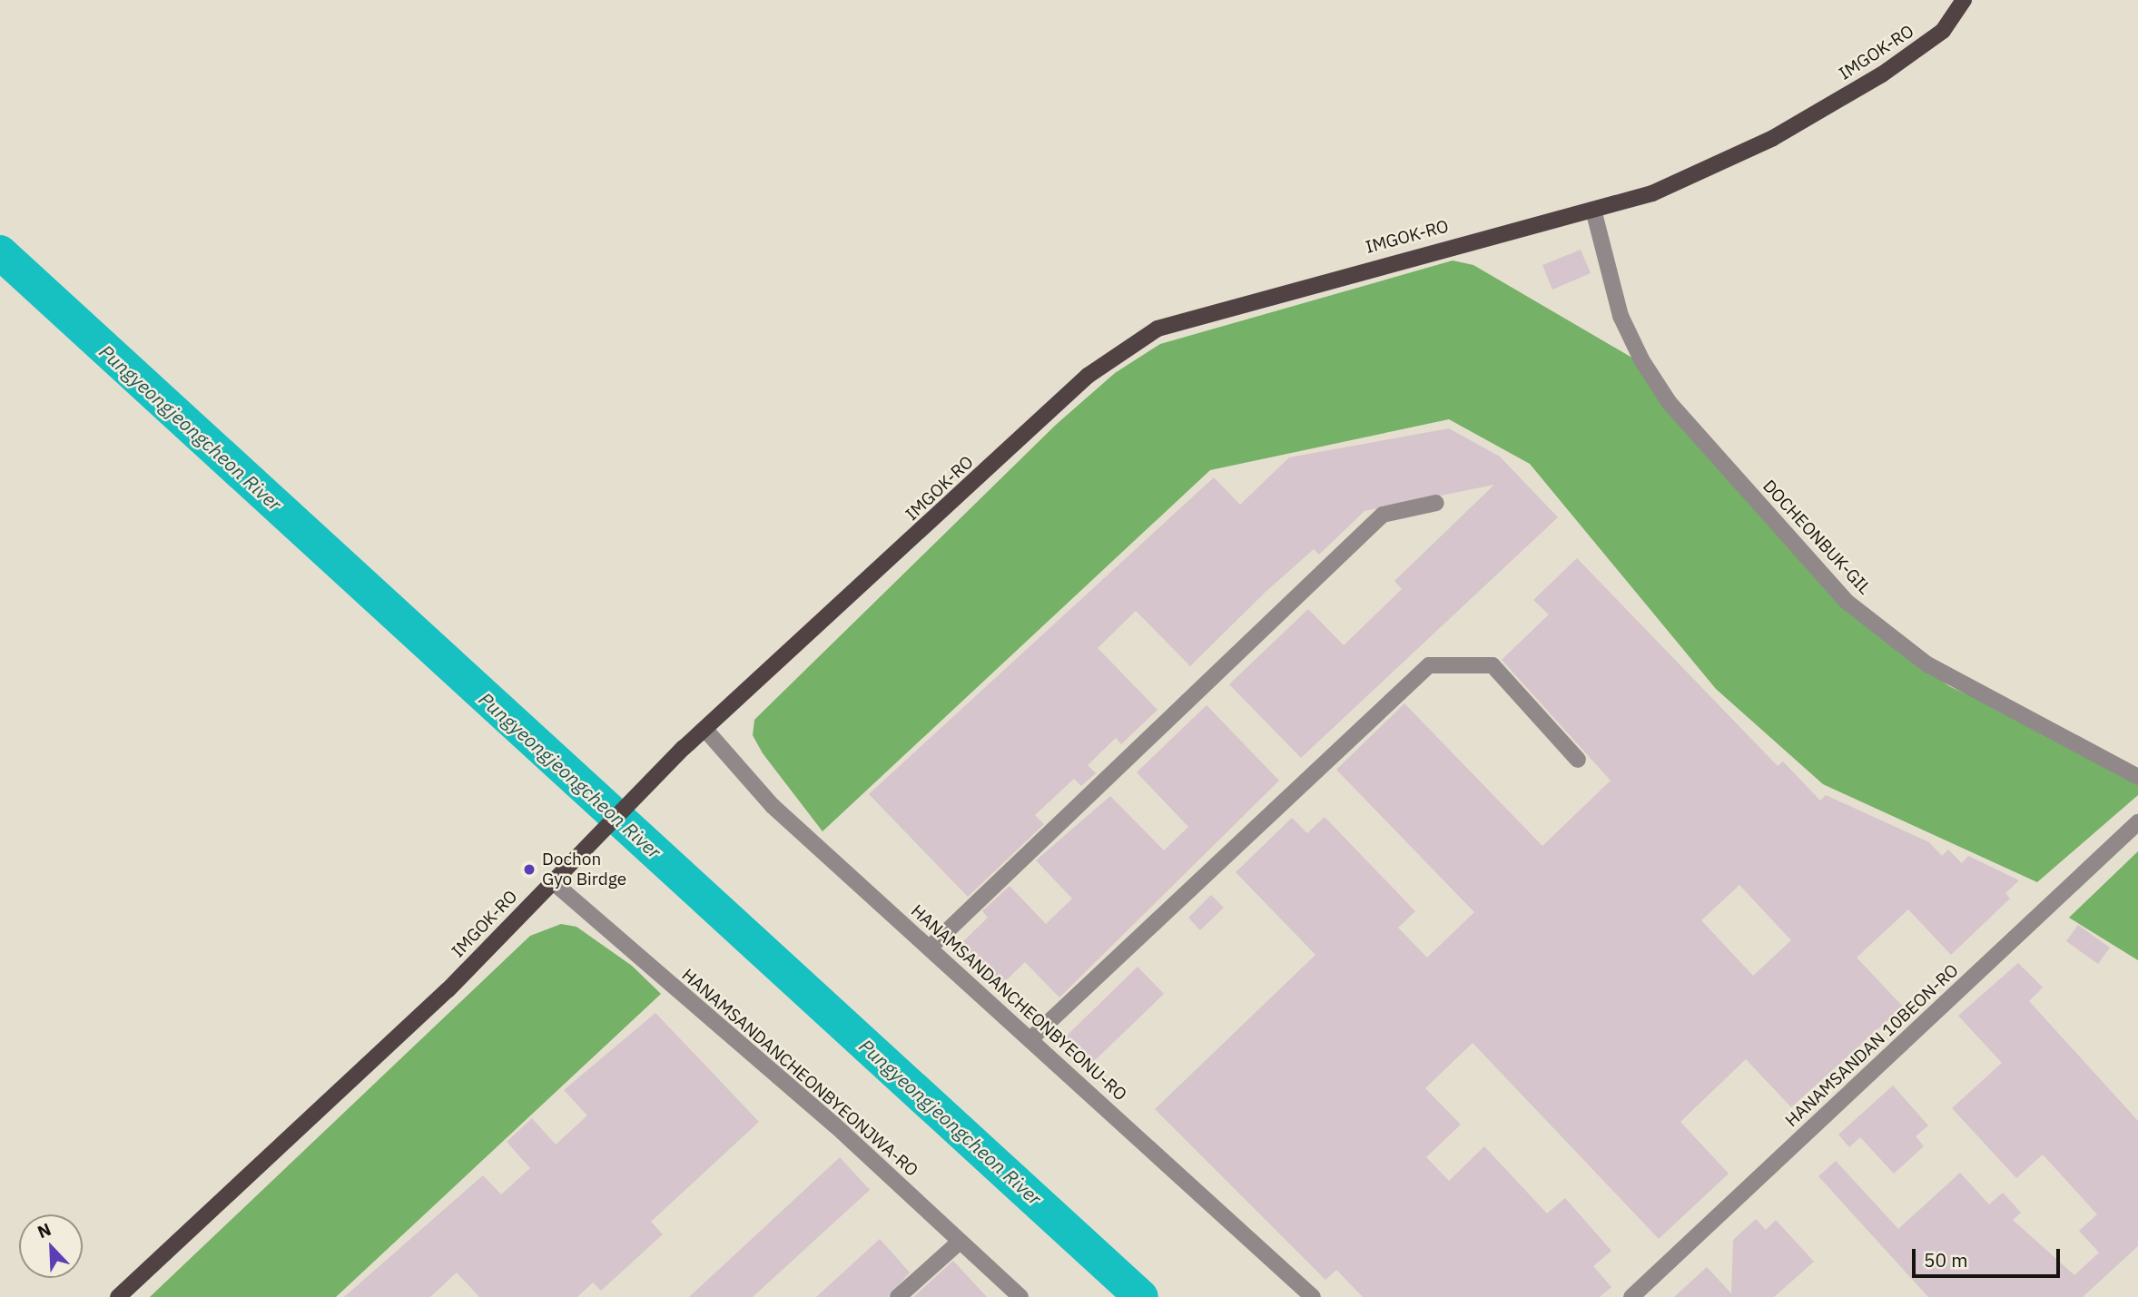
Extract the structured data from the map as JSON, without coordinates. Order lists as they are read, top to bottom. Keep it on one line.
{"streets":{"main road":["IMGOK-RO"],"street":["DOCHEONBUK-GIL","HANAMSANDANCHEONBYEONU-RO","HANAMSANDAN 10BEON-RO","HANAMSANDANCHEONBYEONJWA-RO"]},"crossings":[["IMGOK-RO","DOCHEONBUK-GIL"],["IMGOK-RO","HANAMSANDANCHEONBYEONU-RO"],["IMGOK-RO","HANAMSANDANCHEONBYEONJWA-RO"]],"water":["Pungyeongjeongcheon River"],"places":["Dochon Gyo Birdge"],"scale_bar":"50 m","north":"top left"}
